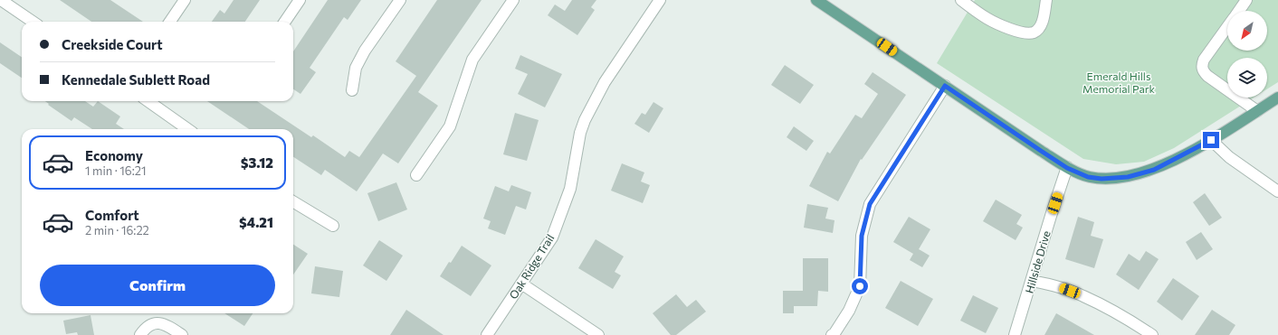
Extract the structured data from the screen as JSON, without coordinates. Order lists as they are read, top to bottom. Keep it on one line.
{"streets":{"street":["Hillside Drive","Oak Ridge Trail"]},"parks":["Emerald Hills Memorial Park"],"north":"bottom left","page":{"banner":["Creekside Court","Kennedale Sublett Road"],"list":[{"name":"Economy","note":"1 min · 16:21","value":"$3.12"},{"name":"Comfort","note":"2 min · 16:22","value":"$4.21"}],"buttons":"Confirm"}}
